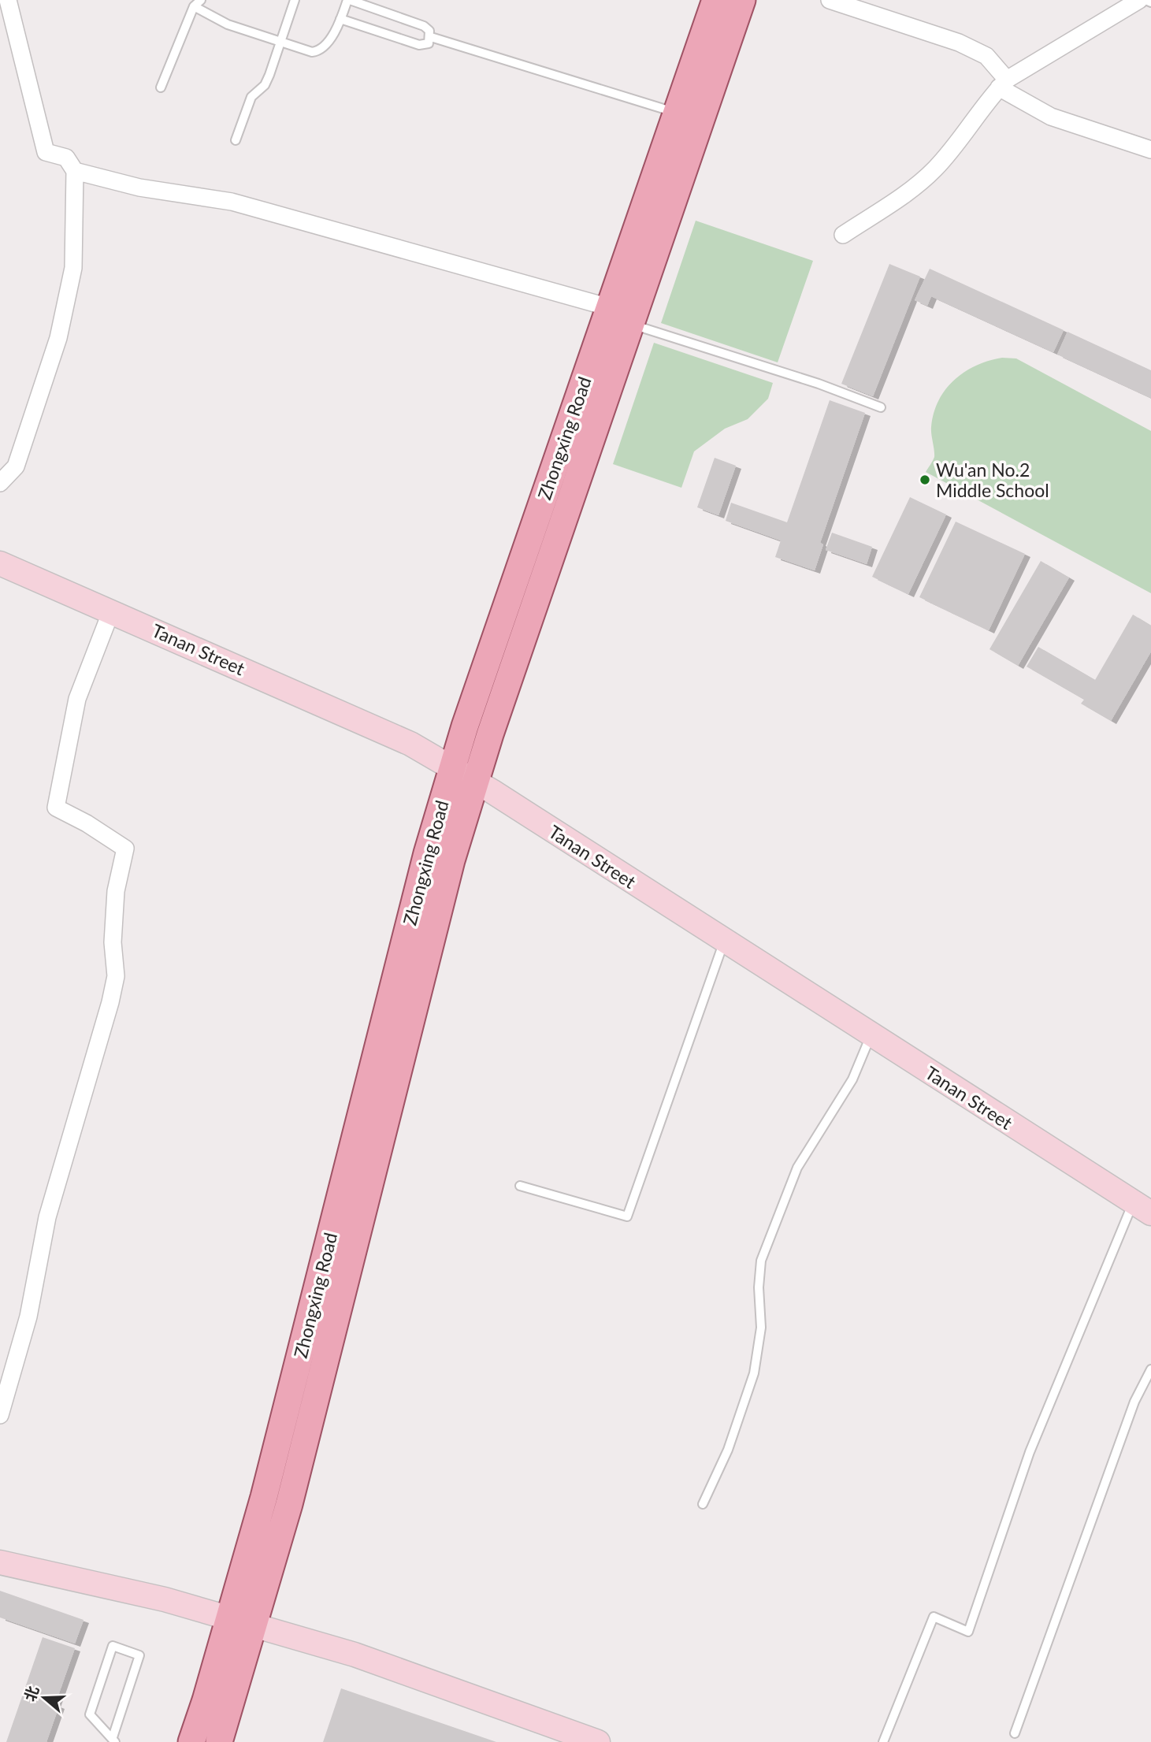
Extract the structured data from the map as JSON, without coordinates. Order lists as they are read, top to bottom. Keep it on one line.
{"streets":{"main road":["Zhongxing Road"],"street":["Tanan Street"]},"crossings":[["Zhongxing Road","Tanan Street"]],"places":["Wu'an No.2 Middle School"],"north":"left"}
